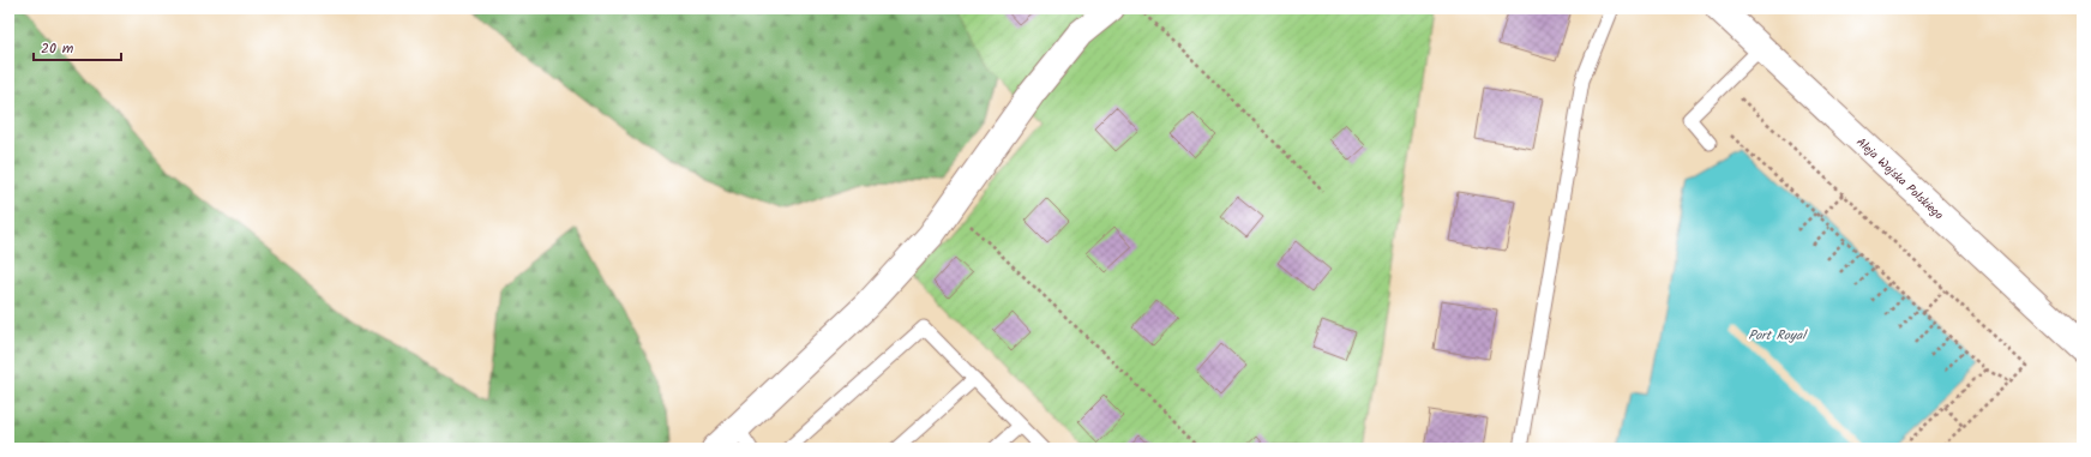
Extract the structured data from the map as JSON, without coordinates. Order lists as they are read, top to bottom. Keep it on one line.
{"streets":{"street":["Aleja Wojska Polskiego"]},"water":["Port Royal"],"scale_bar":"20 m"}
